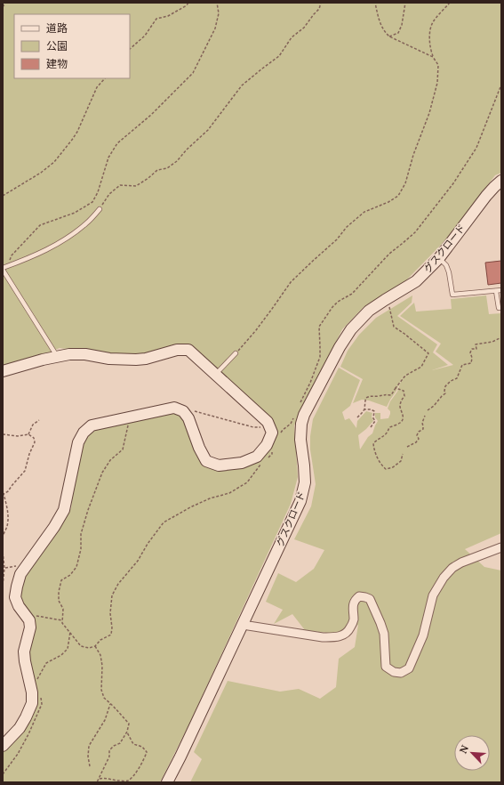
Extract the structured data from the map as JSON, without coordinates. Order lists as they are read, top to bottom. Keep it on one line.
{"streets":{"street":["グスクロード"]},"legend":["道路","公園","建物"],"north":"top left"}
